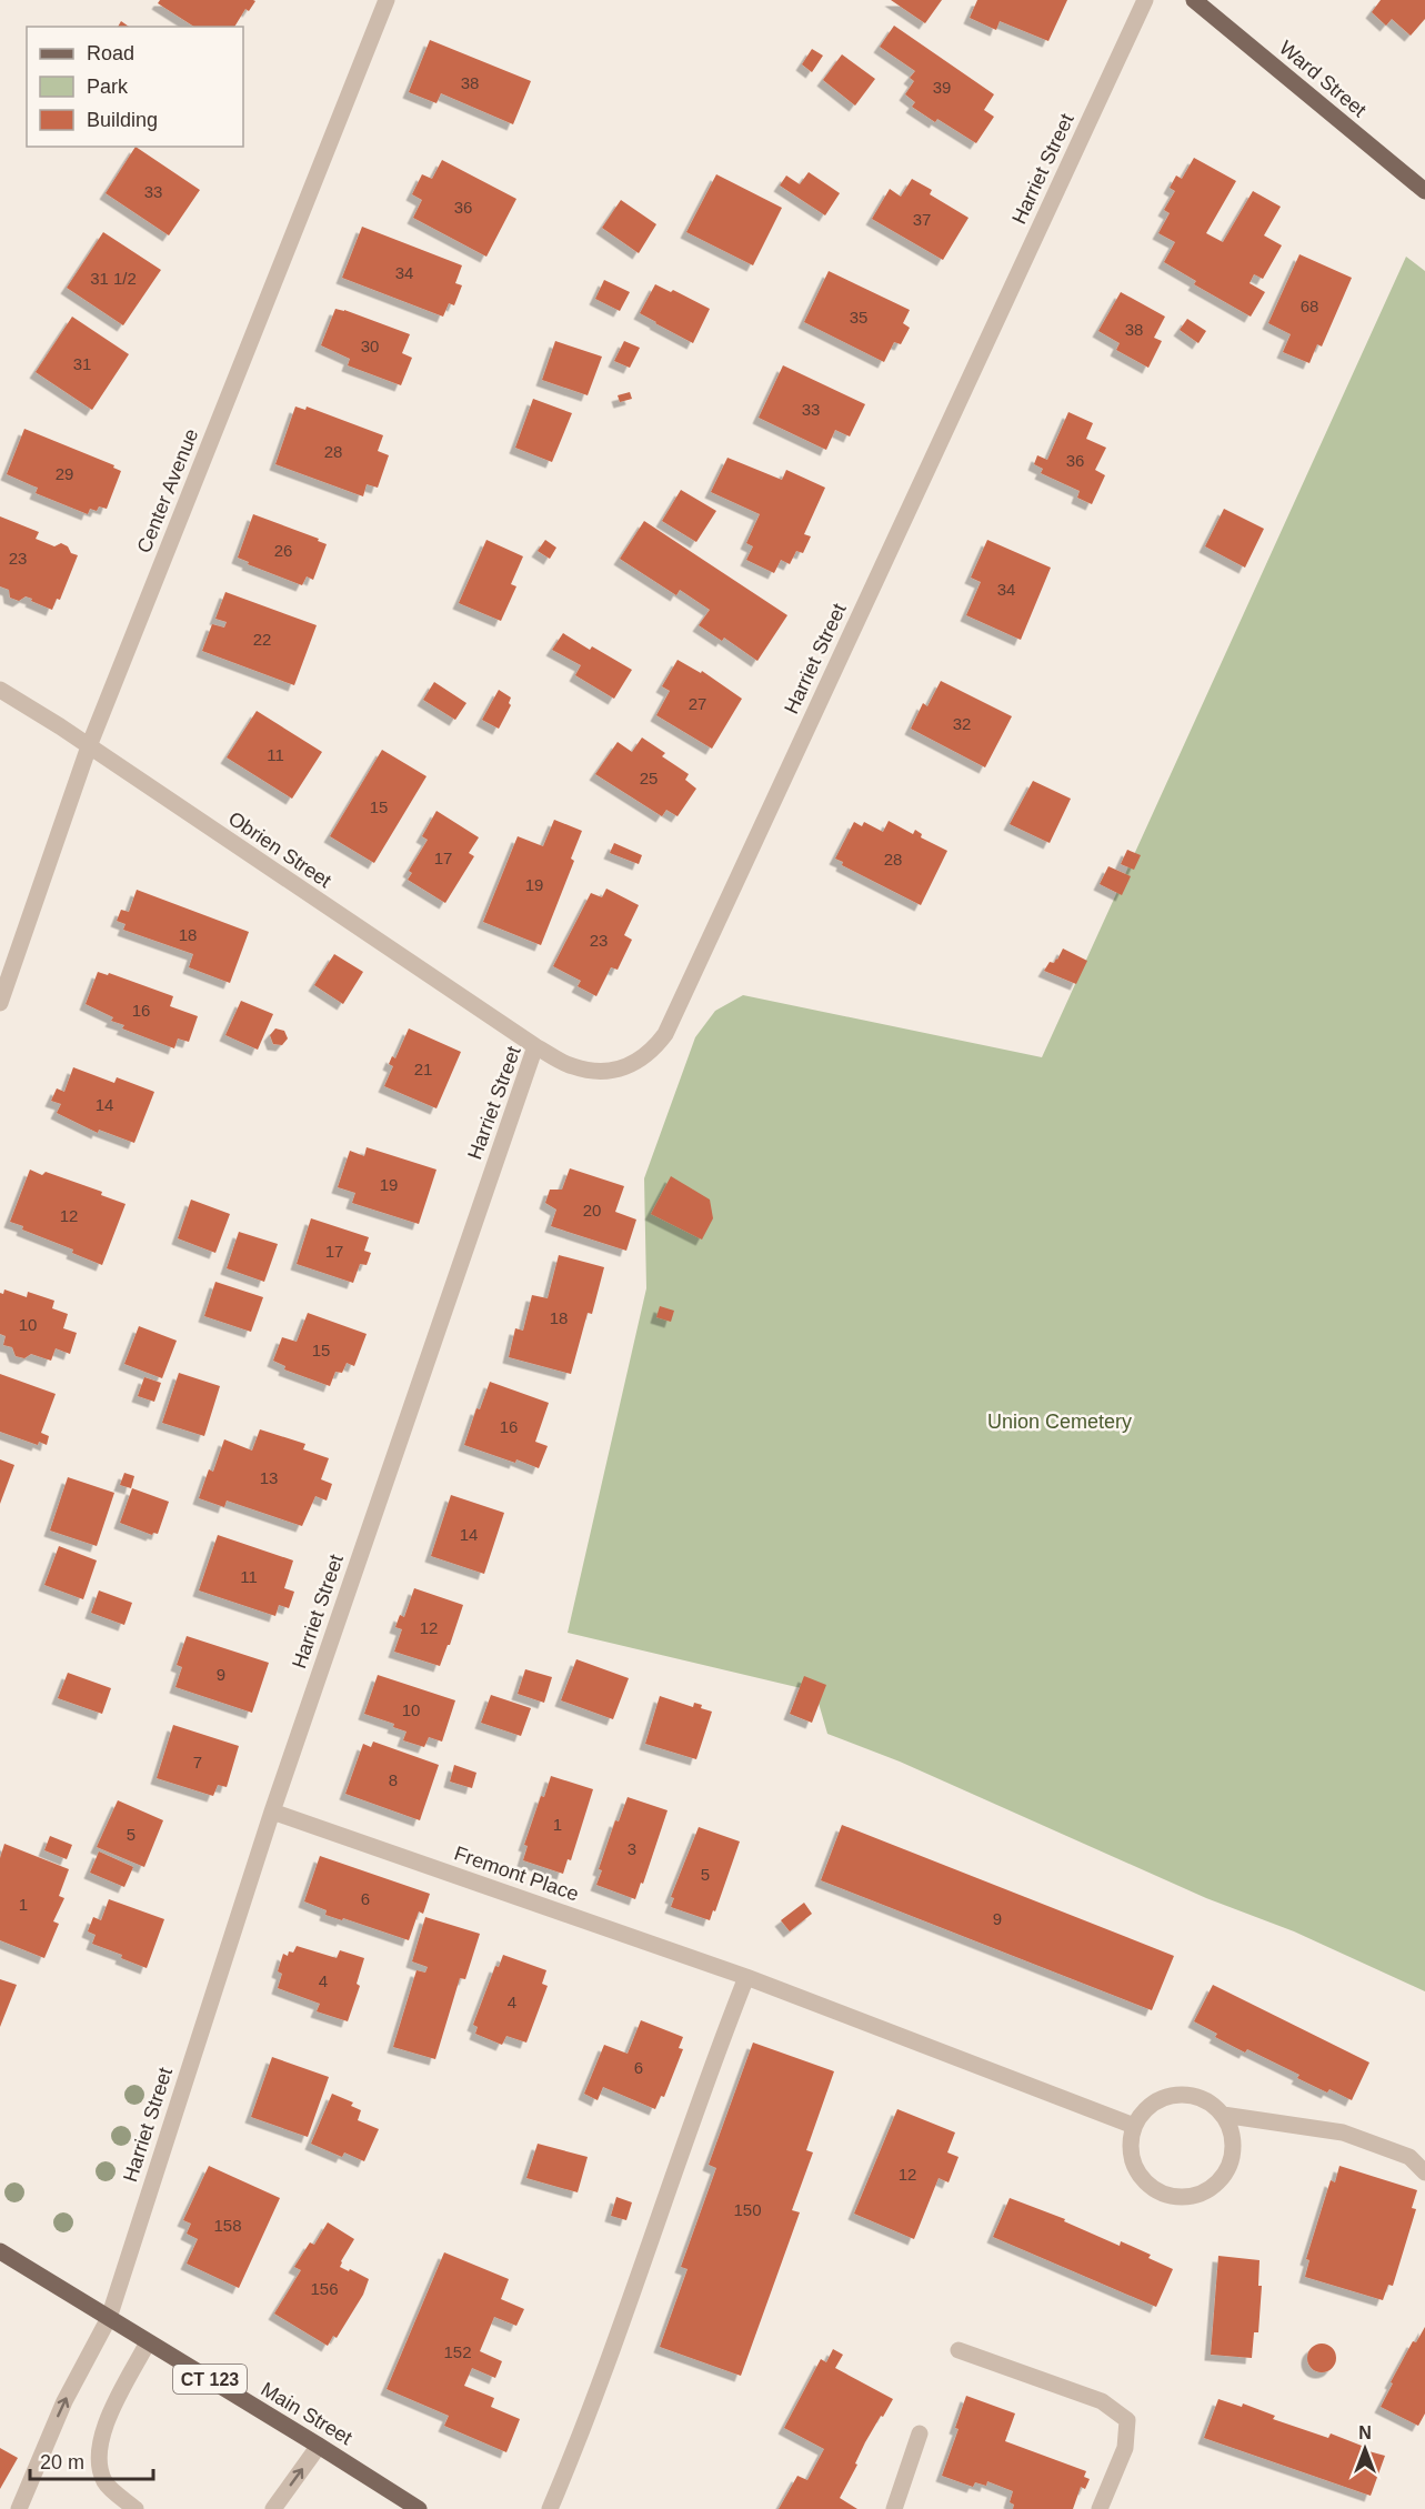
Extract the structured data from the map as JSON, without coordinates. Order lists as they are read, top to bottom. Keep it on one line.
{"streets":{"main road":["Ward Street","CT 123","Main Street"],"street":["Harriet Street","Center Avenue","Obrien Street","Fremont Place"]},"crossings":[["Harriet Street","Obrien Street"],["Harriet Street","Fremont Place"],["Harriet Street","Main Street"],["Center Avenue","Obrien Street"]],"parks":["Union Cemetery"],"house_numbers":["38","39","33","36","37","34","31 1/2","68","35","38","30","31","33","28","36","29","26","23","34","22","27","32","11","25","15","17","28","19","18","23","16","21","14","19","20","12","17","18","10","15","16","13","14","11","12","9","10","7","8","1","5","3","5","6","1","9","4","4","6","12","150","158","156","152"],"legend":["Road","Park","Building"],"scale_bar":"20 m","north":"top"}
